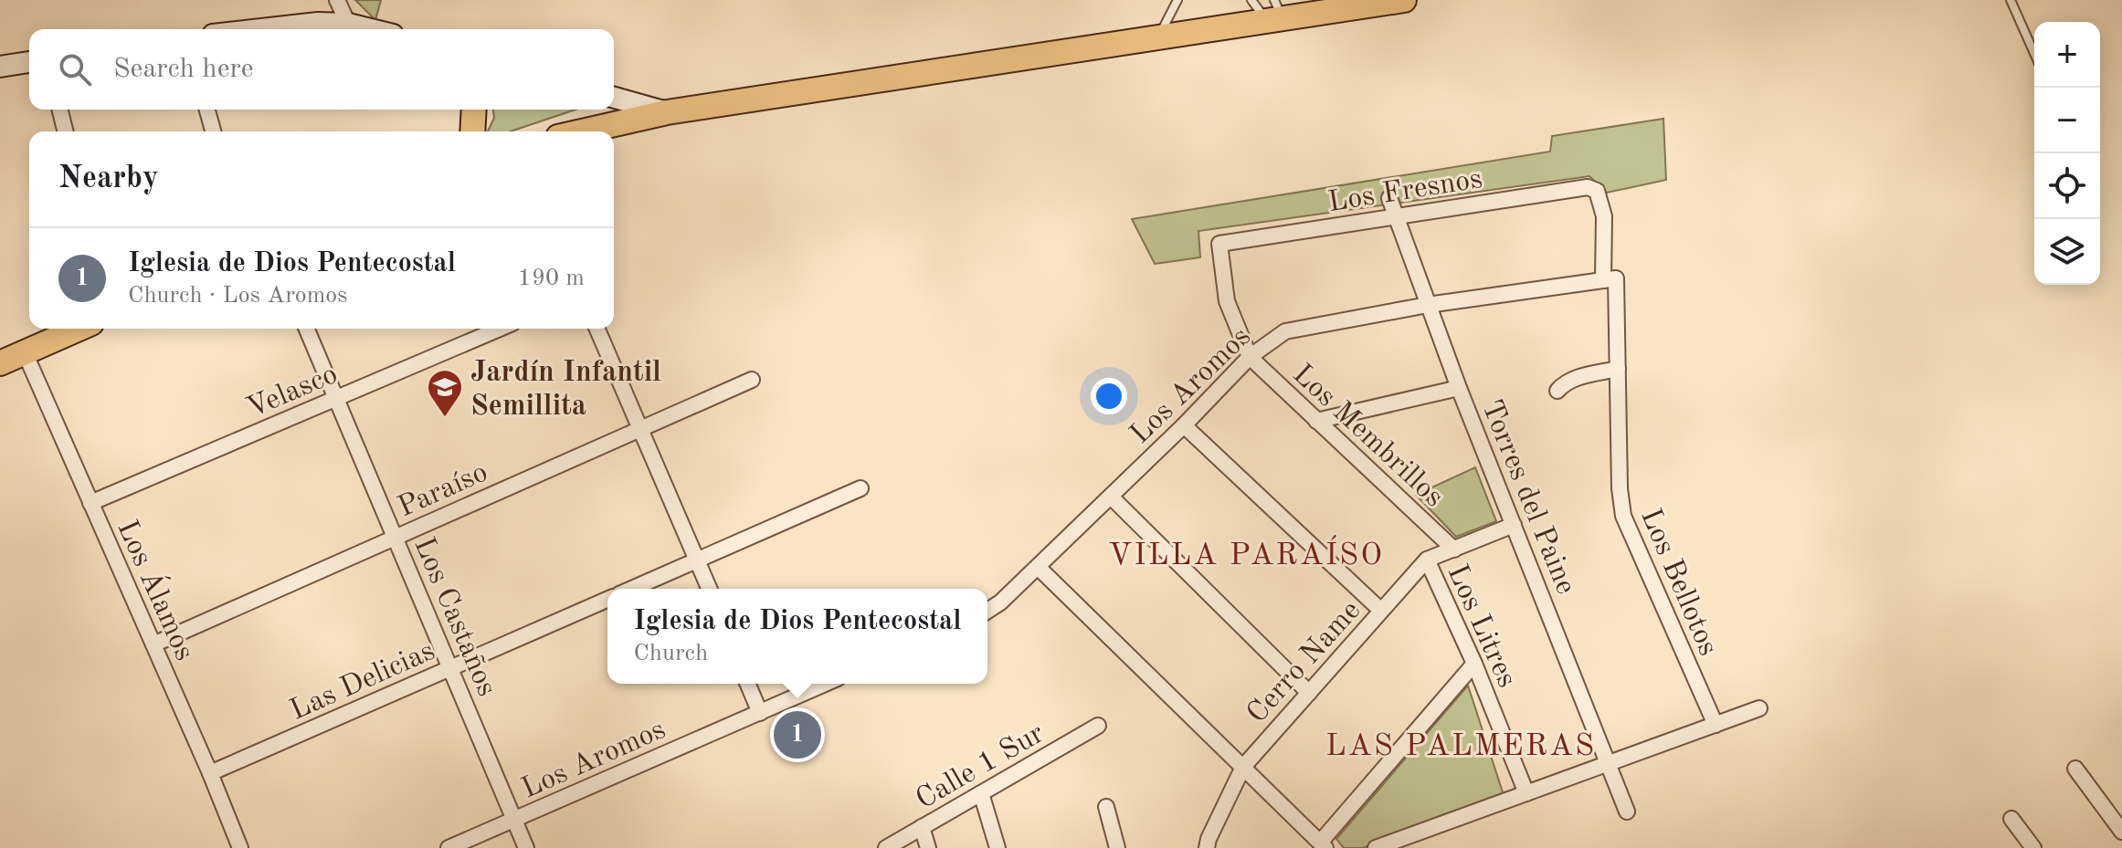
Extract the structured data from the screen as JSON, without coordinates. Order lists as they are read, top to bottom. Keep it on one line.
{"streets":{"street":["Los Fresnos","Los Aromos","Velasco","Los Membrillos","Paraíso","Torres del Paine","Los Bellotos","Los Álamos","Los Castaños","Los Litres","Cerro Name","Las Delicias","Calle 1 Sur"]},"crossings":[["Los Fresnos","Los Aromos"],["Los Fresnos","Los Membrillos"],["Los Fresnos","Torres del Paine"],["Los Fresnos","Los Bellotos"],["Los Aromos","Los Membrillos"],["Los Aromos","Torres del Paine"],["Los Aromos","Los Bellotos"],["Los Aromos","Los Castaños"],["Velasco","Los Álamos"],["Velasco","Los Castaños"],["Los Membrillos","Cerro Name"],["Paraíso","Los Álamos"],["Paraíso","Los Castaños"],["Torres del Paine","Cerro Name"],["Los Álamos","Las Delicias"],["Los Castaños","Las Delicias"],["Los Litres","Cerro Name"]],"districts":["VILLA PARAÍSO","LAS PALMERAS"],"places":{"school or university":["Jardín Infantil Semillita"]},"page":{"map_buttons":["+","−"],"search":"Search here","heading":"Nearby","list":[{"mark":"1","name":"Iglesia de Dios Pentecostal","note":"Church · Los Aromos","value":"190 m"}],"popup":["Iglesia de Dios Pentecostal","Church"],"pins":"1"}}
